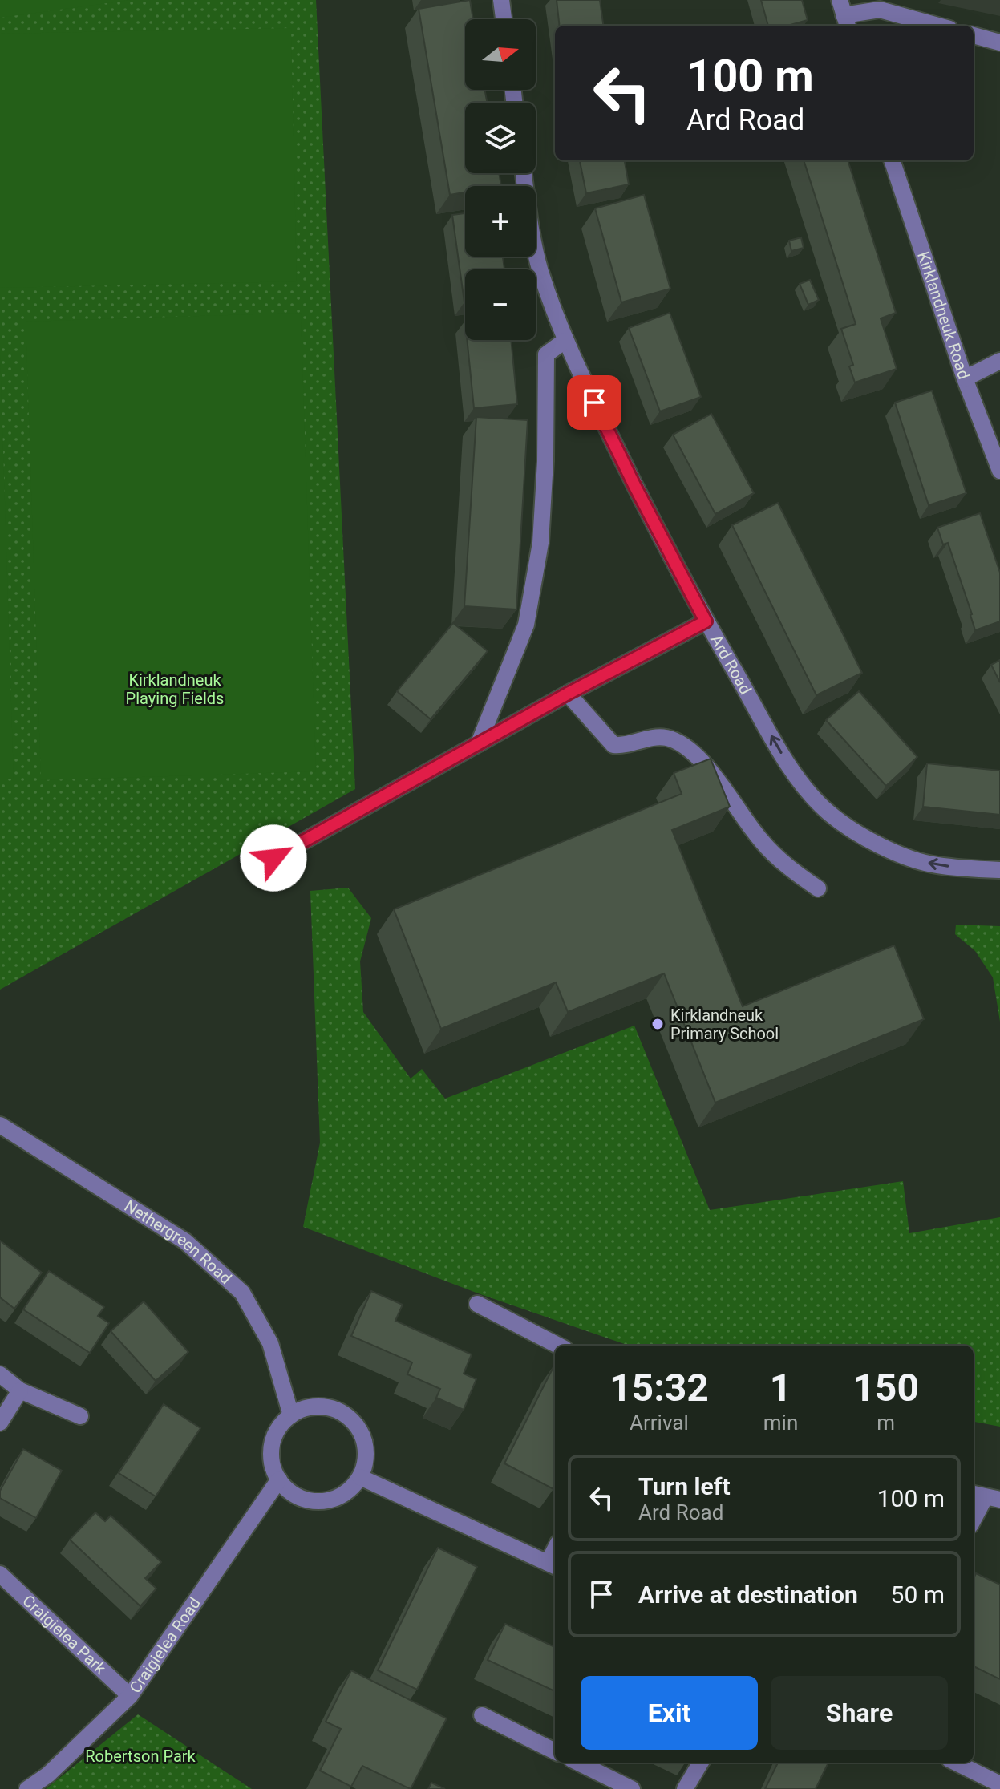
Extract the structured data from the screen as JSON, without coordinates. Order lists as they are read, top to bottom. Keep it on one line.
{"streets":{"street":["Kirklandneuk Road","Ard Road","Nethergreen Road","Craigielea Park","Craigielea Road"]},"crossings":[["Nethergreen Road","Craigielea Road"],["Craigielea Park","Craigielea Road"]],"parks":["Kirklandneuk Playing Fields","Robertson Park"],"places":["Kirklandneuk Primary School"],"north":"right","page":{"map_buttons":["+","−"],"turn":["100 m","Ard Road"],"eta":["15:32","Arrival","1","min","150","m"],"list":[{"name":"Turn left","note":"Ard Road","value":"100 m"},{"name":"Arrive at destination","value":"50 m"}],"buttons":["Exit","Share"]}}
